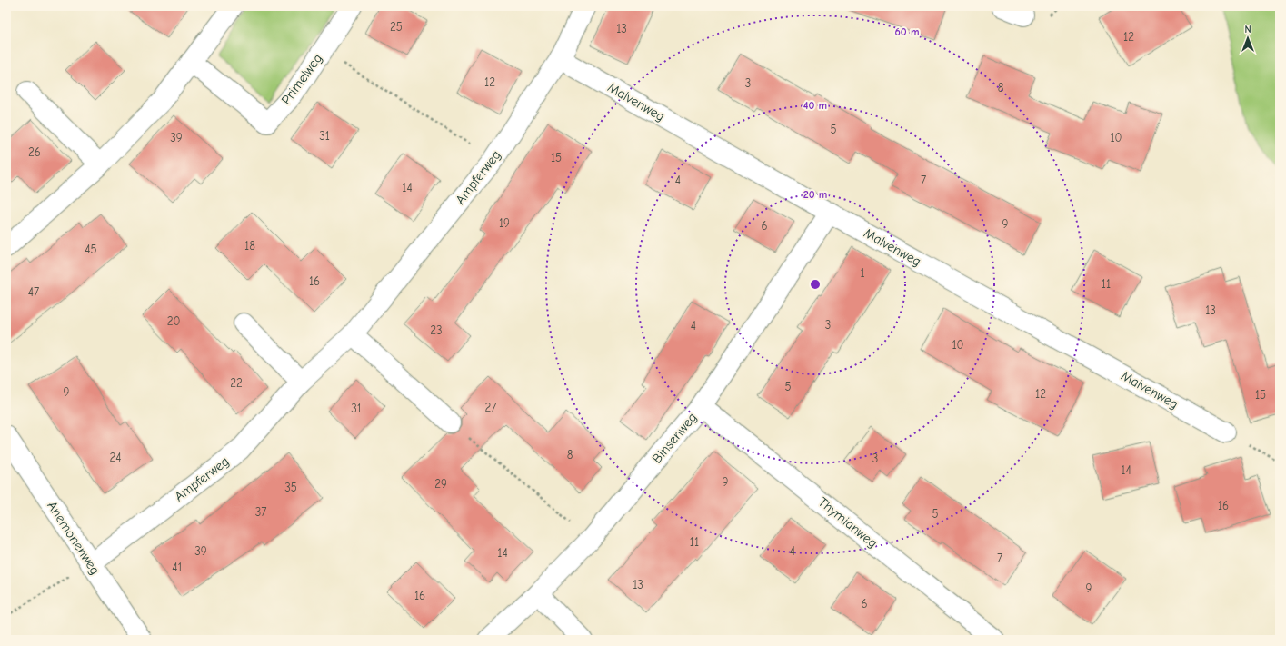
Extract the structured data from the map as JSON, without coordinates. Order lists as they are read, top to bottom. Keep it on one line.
{"streets":{"street":["Primelweg","Malvenweg","Ampferweg","Binsenweg","Thymianweg","Anemonenweg"]},"crossings":[["Malvenweg","Ampferweg"],["Malvenweg","Binsenweg"],["Ampferweg","Anemonenweg"],["Binsenweg","Thymianweg"]],"house_numbers":["25","13","12","12","3","8","5","31","39","10","26","15","4","7","14","19","9","6","18","45","1","16","11","47","13","20","3","4","23","10","22","5","9","12","15","27","31","8","24","3","14","9","29","35","16","37","5","11","39","4","14","7","41","13","9","16","6"],"north":"top","rings":["60 m","40 m","20 m"]}
